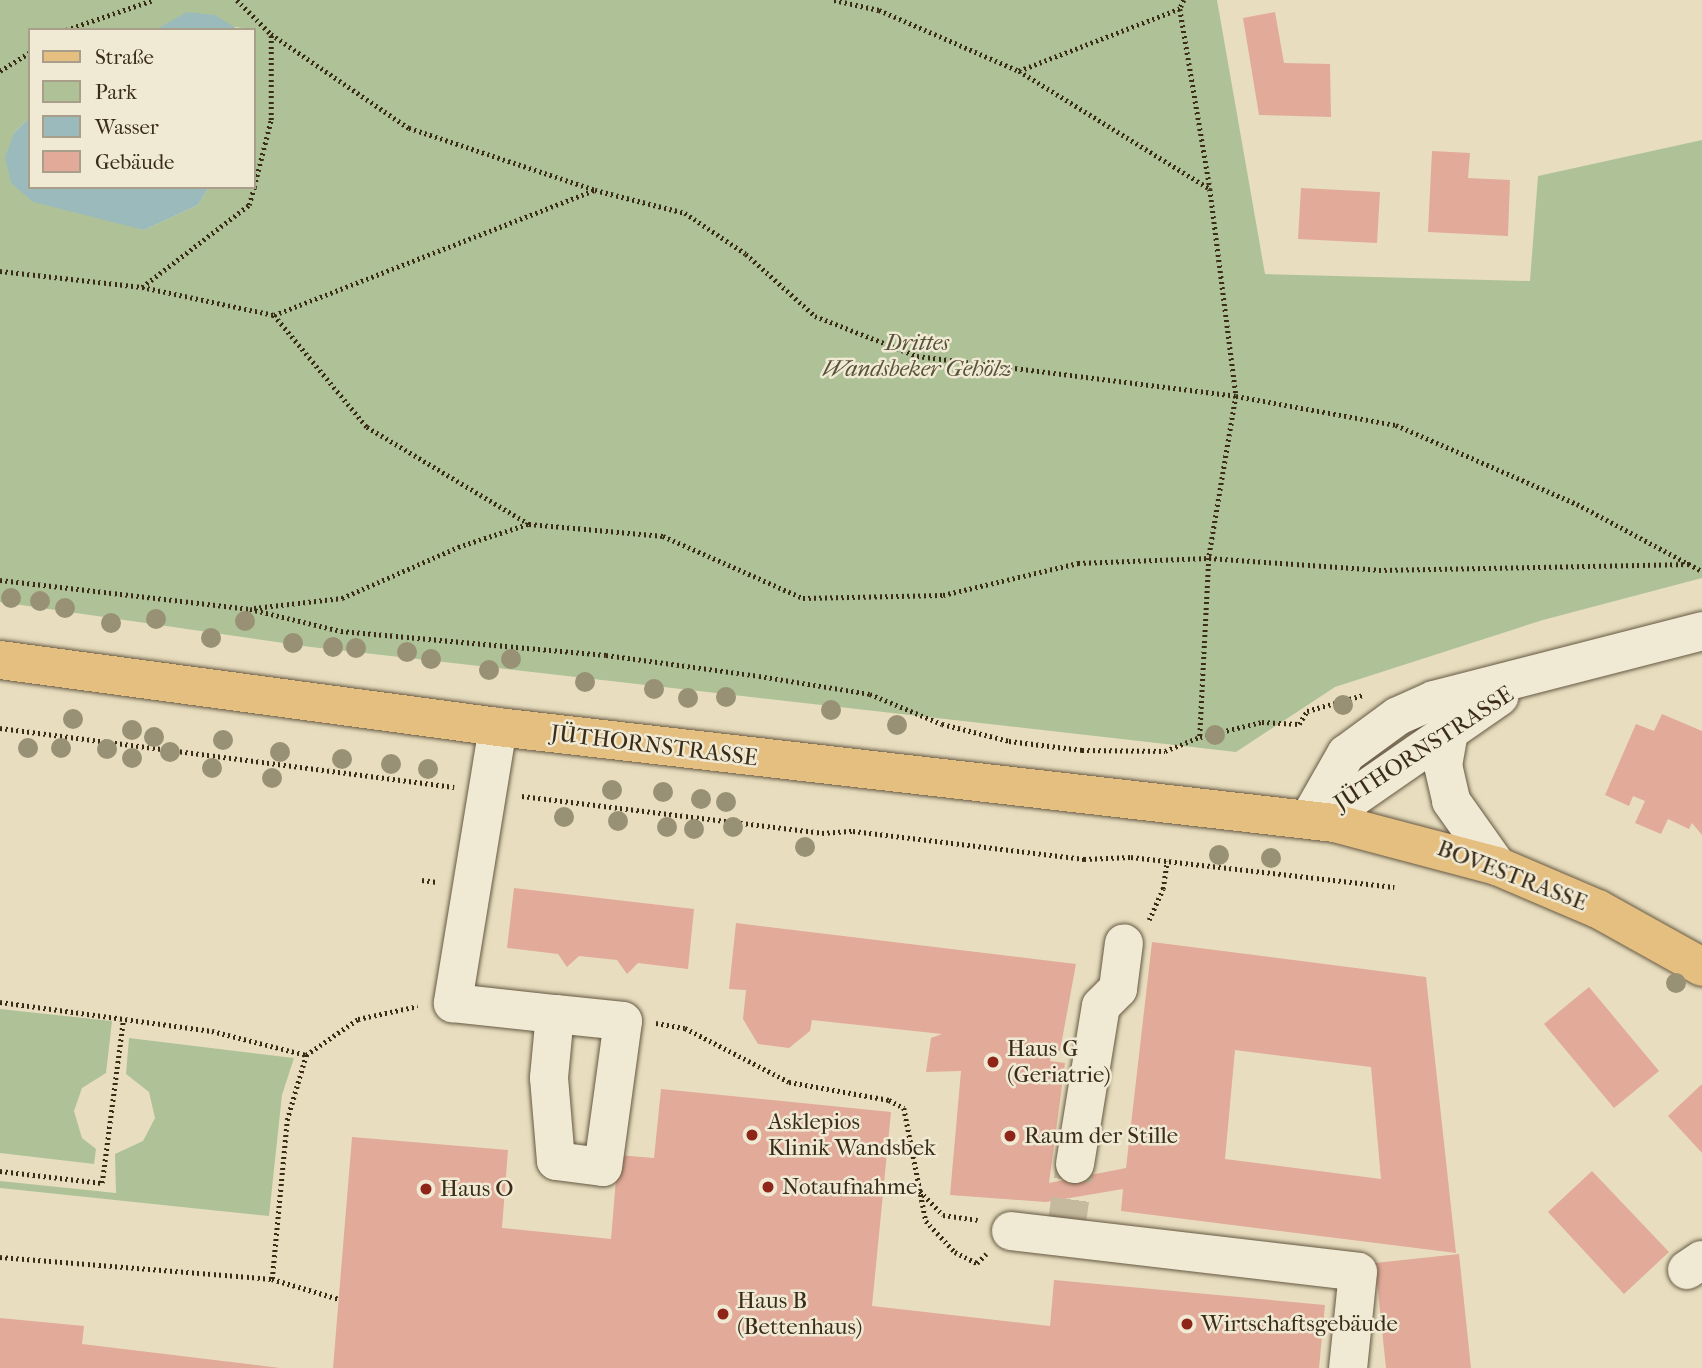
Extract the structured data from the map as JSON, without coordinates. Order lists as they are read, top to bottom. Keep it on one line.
{"streets":{"main road":["JÜTHORNSTRASSE","BOVESTRASSE"]},"crossings":[["JÜTHORNSTRASSE","BOVESTRASSE"]],"parks":["Drittes Wandsbeker Gehölz"],"places":["Haus G (Geriatrie)","Asklepios Klinik Wandsbek","Raum der Stille","Notaufnahme","Haus O","Haus B (Bettenhaus)","Wirtschaftsgebäude"],"legend":["Straße","Park","Wasser","Gebäude"]}
